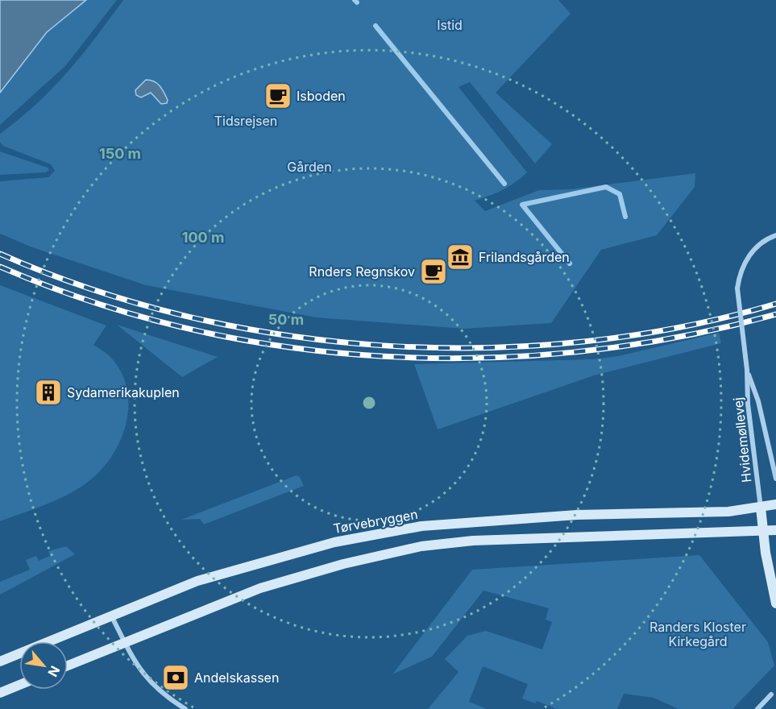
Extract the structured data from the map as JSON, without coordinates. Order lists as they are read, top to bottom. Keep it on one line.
{"streets":{"main road":["Tørvebryggen"],"street":["Hvidemøllevej"]},"crossings":[["Hvidemøllevej","Tørvebryggen"]],"parks":["Istid","Tidsrejsen","Gården","Randers Kloster Kirkegård"],"places":{"cafe":["Isboden","Rnders Regnskov"],"museum":["Frilandsgården"],"building":["Sydamerikakuplen"],"bank":["Andelskassen"]},"north":"bottom right","rings":["150 m","100 m","50 m"]}
